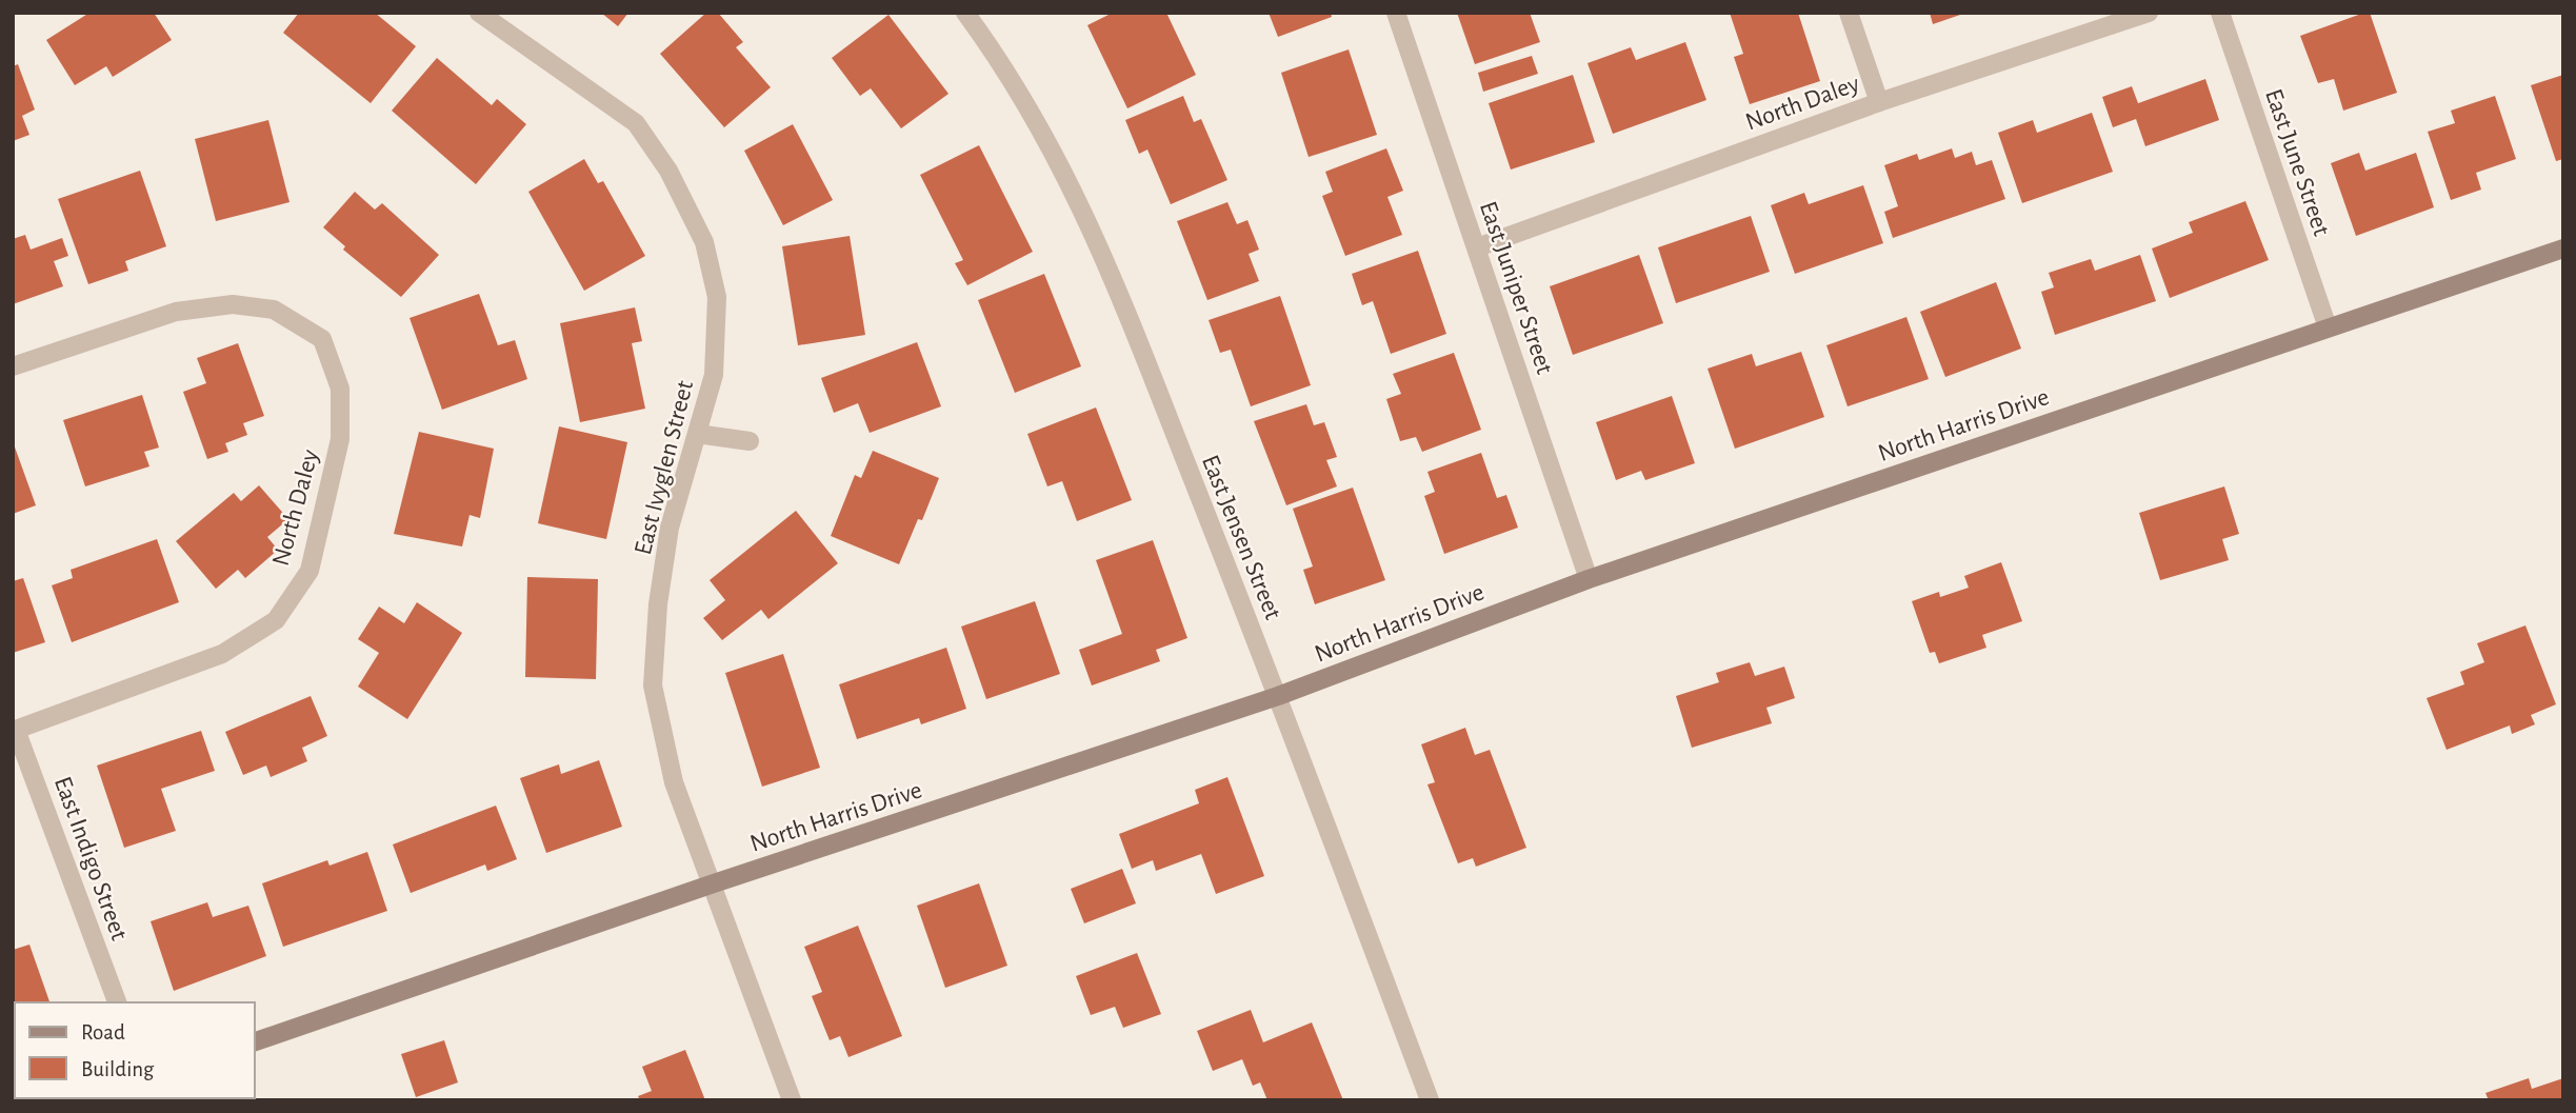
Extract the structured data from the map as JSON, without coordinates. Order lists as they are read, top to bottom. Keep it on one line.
{"streets":{"street":["North Daley","East June Street","East Juniper Street","North Harris Drive","East Ivyglen Street","East Jensen Street","East Indigo Street"]},"crossings":[["North Daley","East Juniper Street"],["North Daley","East Indigo Street"],["East June Street","North Harris Drive"],["East Juniper Street","North Harris Drive"],["North Harris Drive","East Ivyglen Street"],["North Harris Drive","East Jensen Street"]],"legend":["Road","Building"]}
